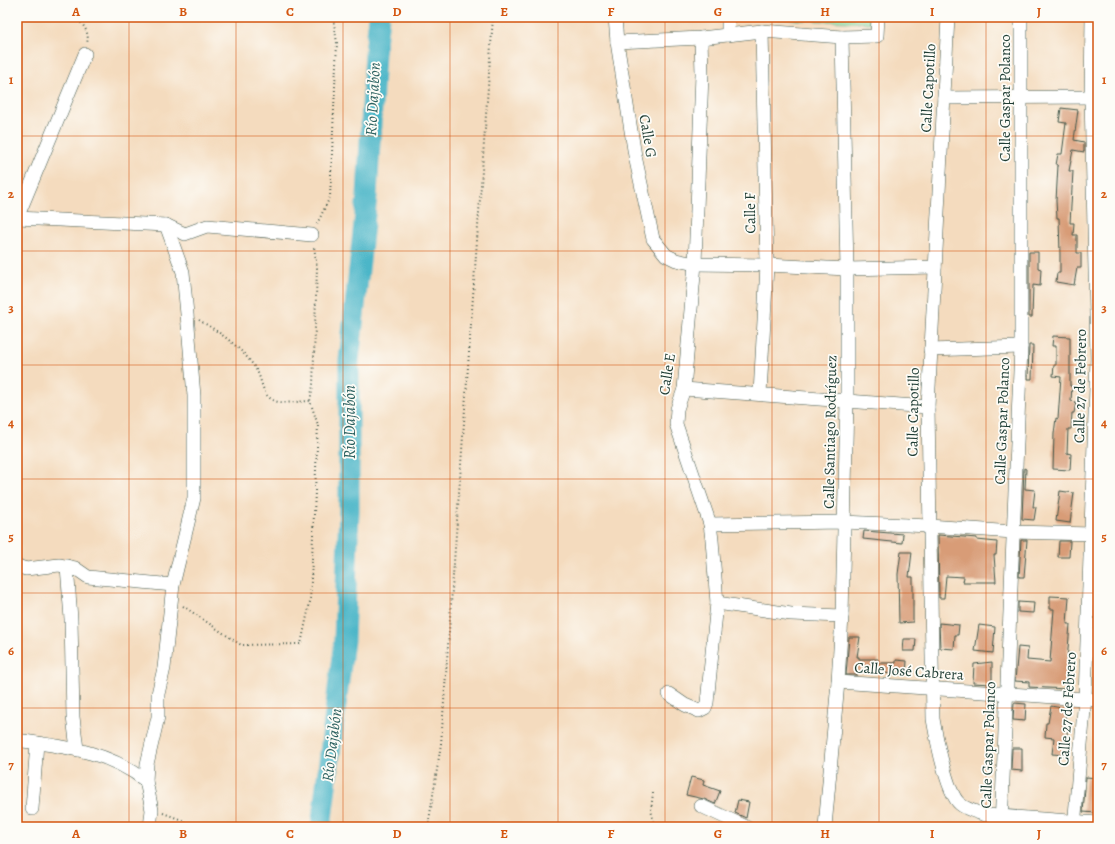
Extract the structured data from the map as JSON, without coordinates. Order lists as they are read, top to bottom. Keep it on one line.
{"streets":{"street":["Calle Capotillo","Calle Gaspar Polanco","Calle G","Calle F","Calle E","Calle 27 de Febrero","Calle Santiago Rodríguez","Calle José Cabrera"]},"crossings":[["Calle Capotillo","Calle Gaspar Polanco"],["Calle Capotillo","Calle José Cabrera"],["Calle Gaspar Polanco","Calle José Cabrera"],["Calle G","Calle E"],["Calle 27 de Febrero","Calle José Cabrera"],["Calle Santiago Rodríguez","Calle José Cabrera"]],"water":["Río Dajabón"],"grid":{"columns":["A","B","C","D","E","F","G","H","I","J"],"rows":["1","2","3","4","5","6","7"]}}
